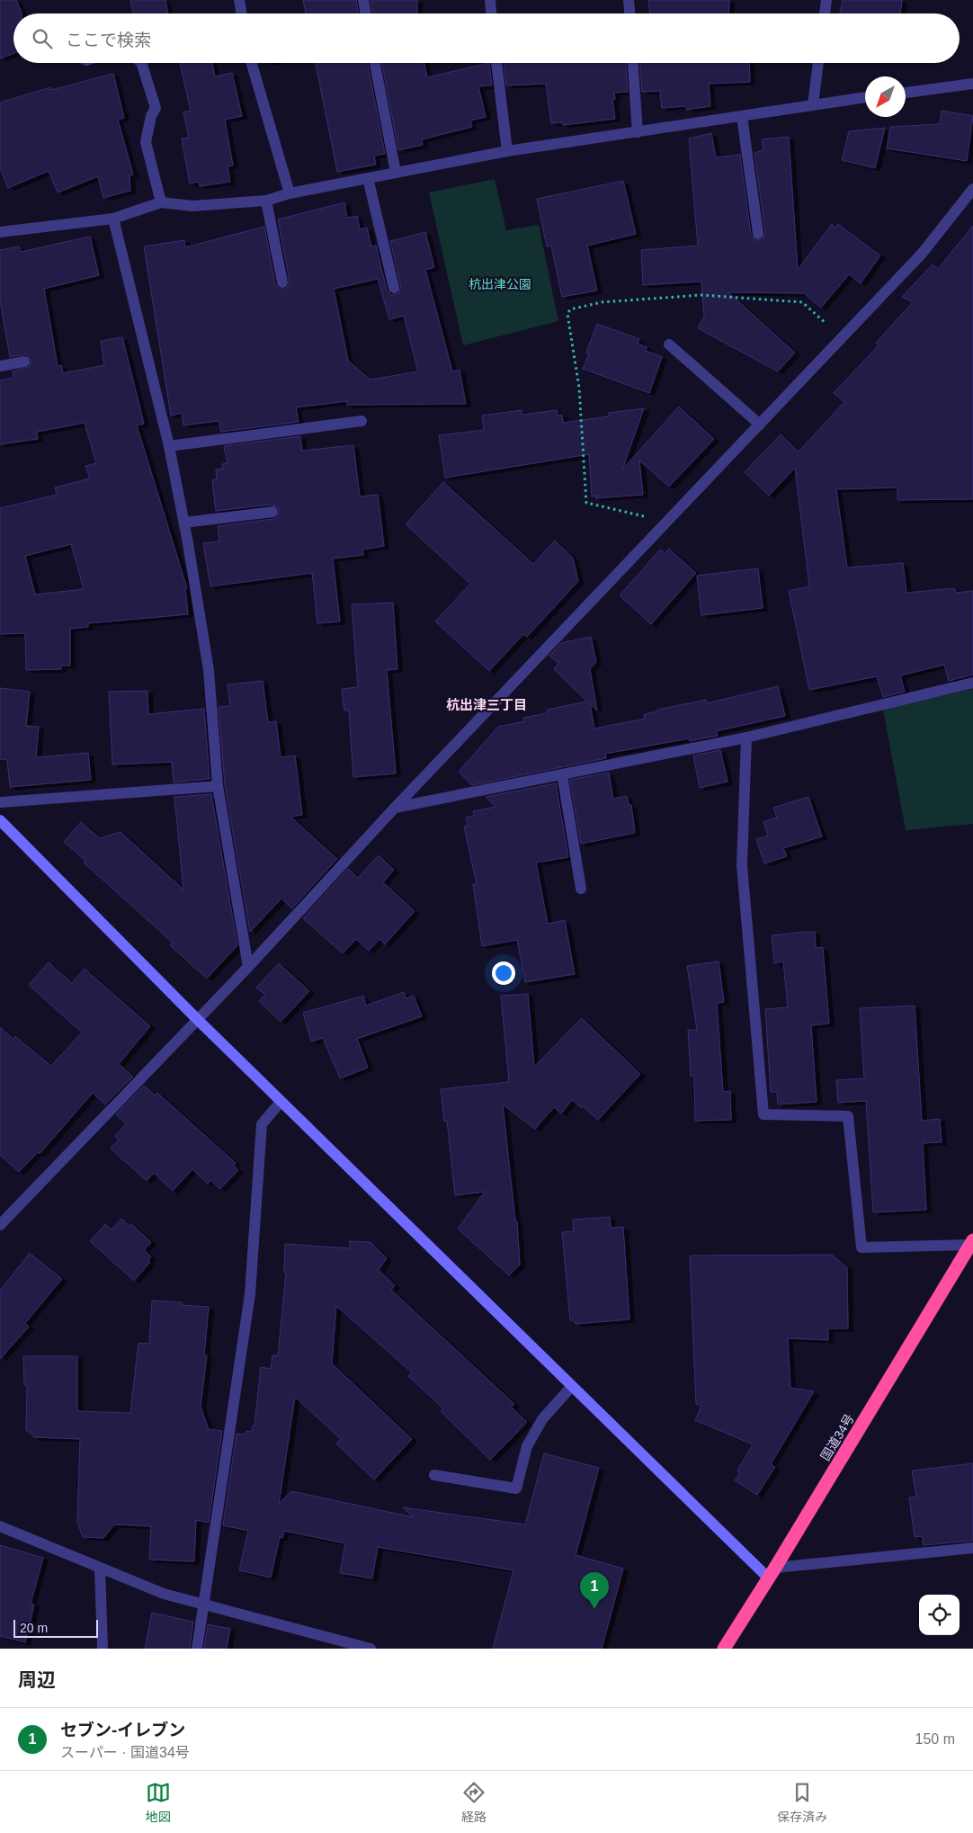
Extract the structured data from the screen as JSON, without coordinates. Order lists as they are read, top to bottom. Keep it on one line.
{"streets":{"highway":["国道34号"]},"districts":["杭出津三丁目"],"parks":["杭出津公園"],"scale_bar":"20 m","north":"bottom left","page":{"search":"ここで検索","pins":"1","scale":"20 m","heading":"周辺","list":[{"mark":"1","name":"セブン-イレブン","note":"スーパー · 国道34号","value":"150 m"}],"nav":["地図","経路","保存済み"]}}
